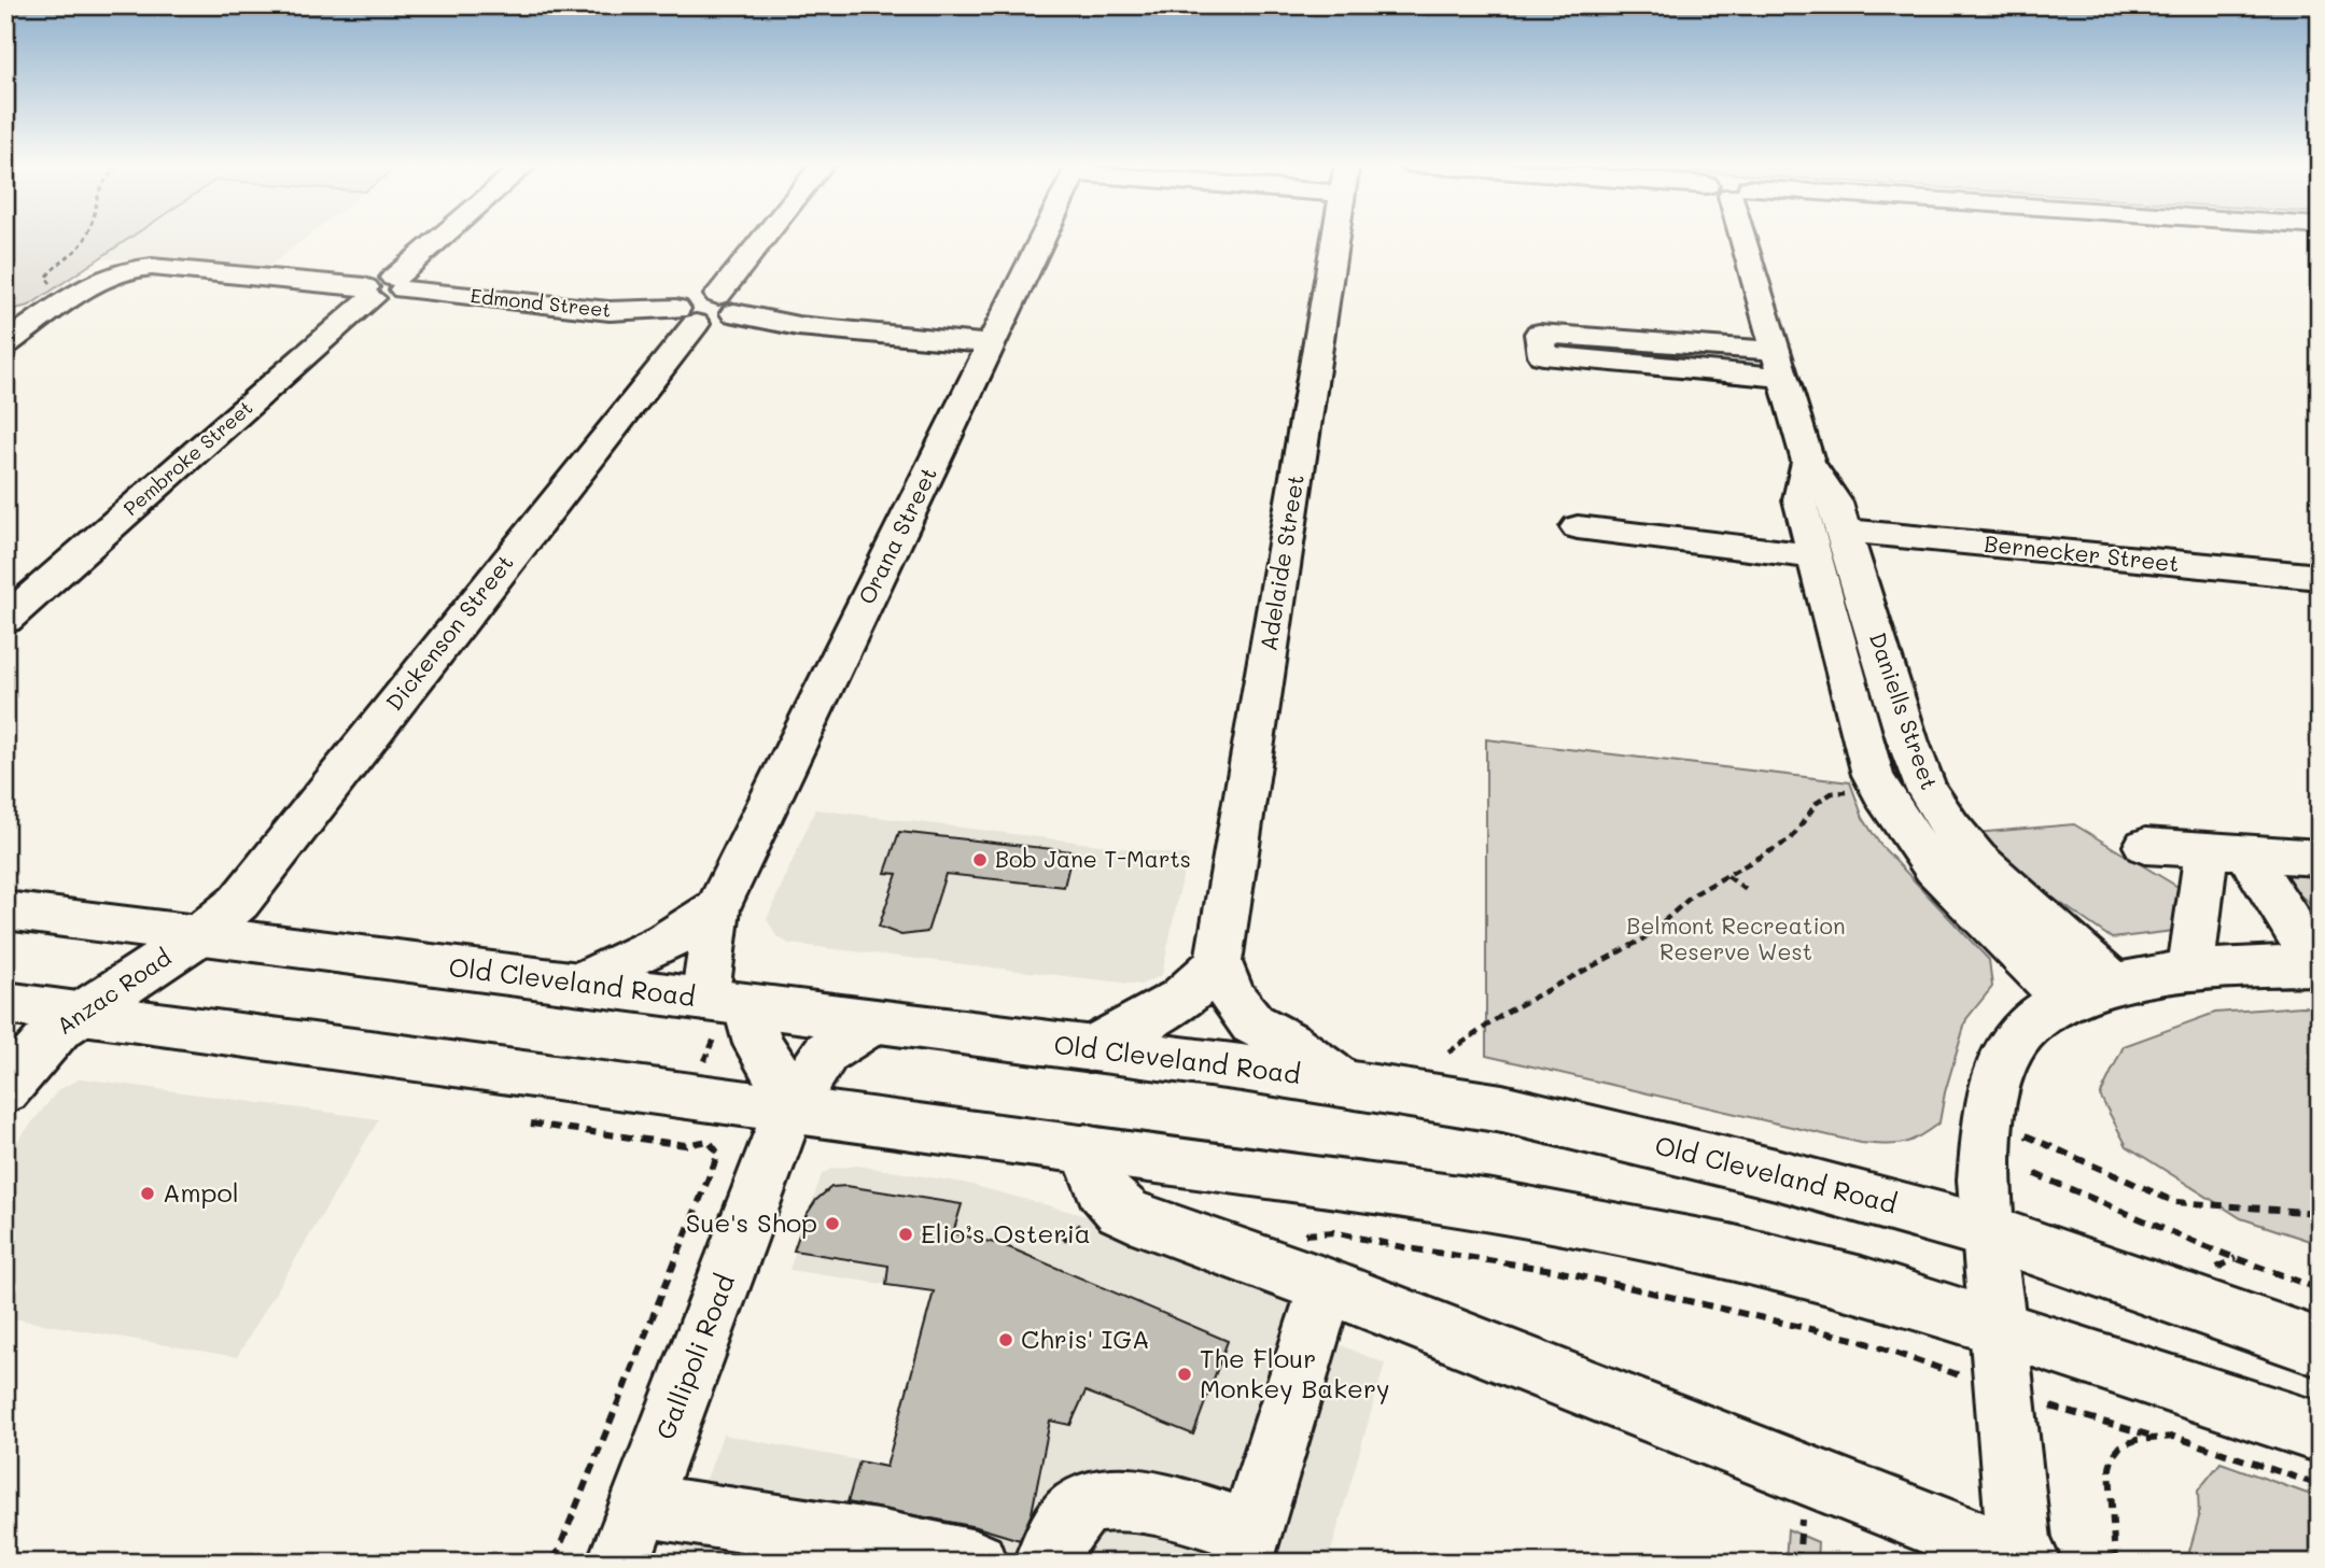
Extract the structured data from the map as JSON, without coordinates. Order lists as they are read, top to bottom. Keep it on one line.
{"streets":{"main road":["Edmond Street","Pembroke Street","Orana Street","Bernecker Street","Adelaide Street","Dickenson Street","Daniells Street","Old Cleveland Road","Anzac Road","Gallipoli Road"]},"crossings":[["Edmond Street","Pembroke Street"],["Edmond Street","Dickenson Street"],["Orana Street","Old Cleveland Road"],["Bernecker Street","Daniells Street"],["Dickenson Street","Old Cleveland Road"],["Dickenson Street","Anzac Road"],["Old Cleveland Road","Anzac Road"],["Old Cleveland Road","Gallipoli Road"]],"parks":["Belmont Recreation Reserve West"],"places":["Bob Jane T-Marts","Ampol","Sue's Shop","Elio’s Osteria","Chris' IGA","The Flour Monkey Bakery"]}
